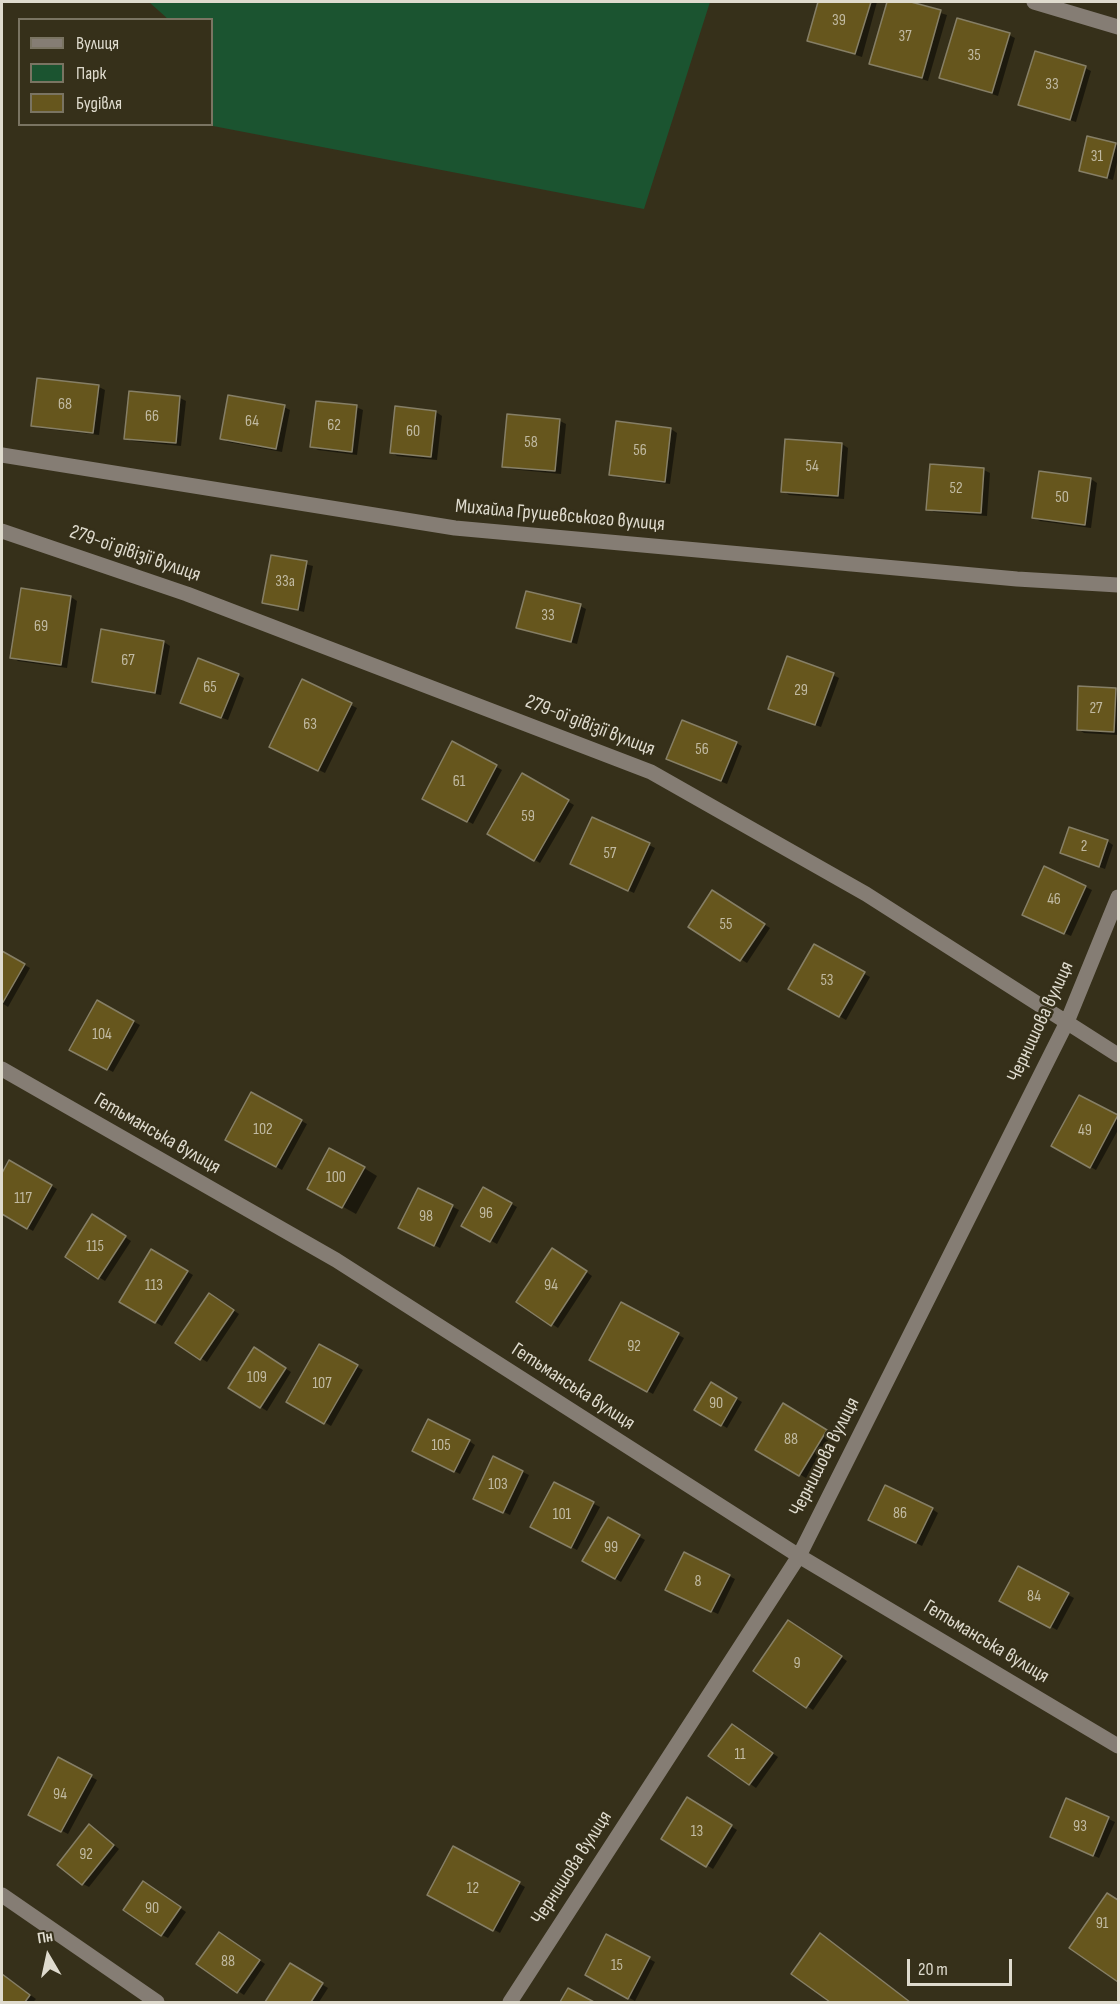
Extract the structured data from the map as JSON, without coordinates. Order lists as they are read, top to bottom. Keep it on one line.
{"streets":{"street":["Михайла Грушевського вулиця","279-ої дівізії вулиця","Чернишова вулиця","Гетьманська вулиця"]},"crossings":[["279-ої дівізії вулиця","Чернишова вулиця"],["Чернишова вулиця","Гетьманська вулиця"]],"house_numbers":["39","37","35","33","31","68","66","64","62","60","58","56","54","52","50","33а","33","69","67","65","29","27","63","56","61","59","2","57","46","55","53","104","102","49","100","117","96","98","115","113","94","92","109","107","90","88","105","103","86","101","99","8","84","9","11","94","93","13","92","12","90","91","88","15"],"legend":["Вулиця","Парк","Будівля"],"scale_bar":"20 m","north":"top"}
